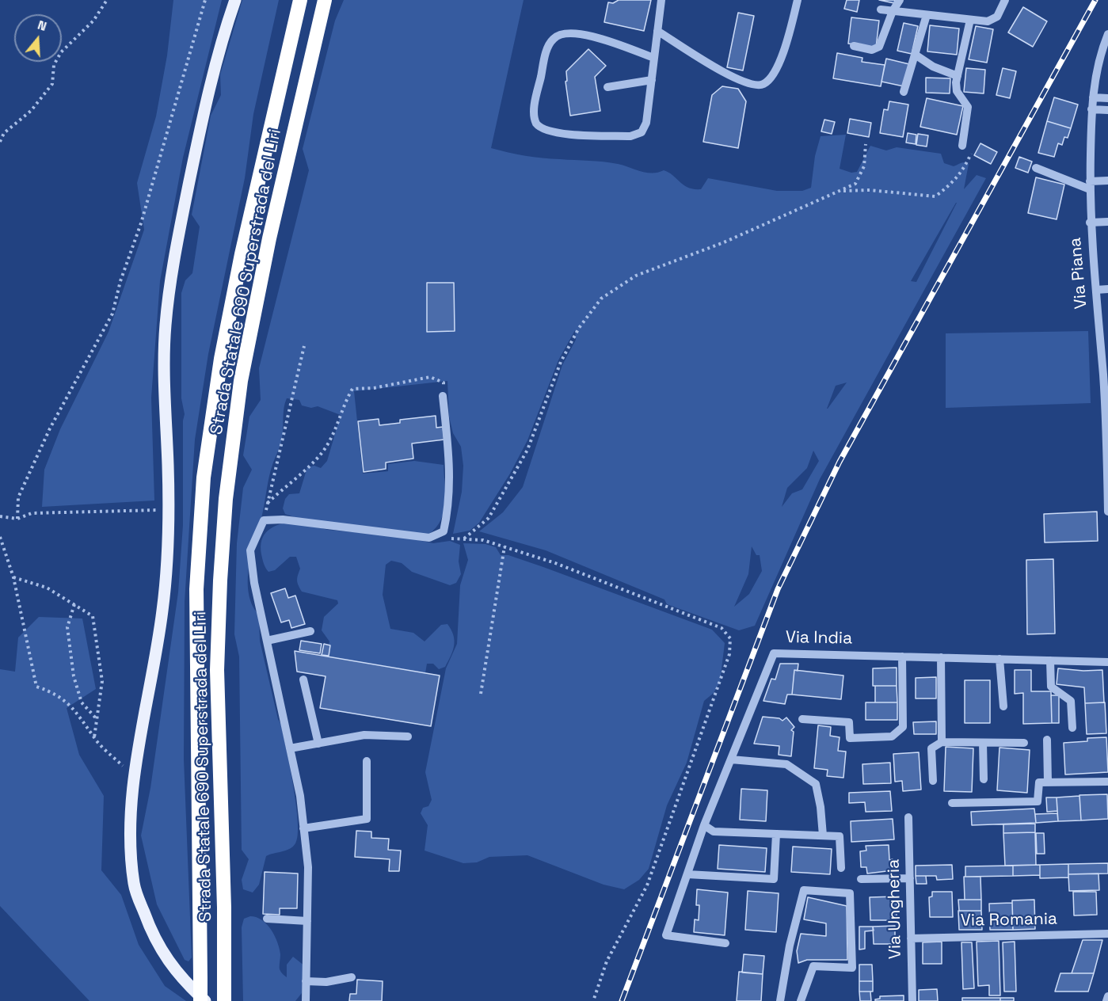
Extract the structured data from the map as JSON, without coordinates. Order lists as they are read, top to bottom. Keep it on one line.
{"streets":{"highway":["Strada Statale 690 Superstrada del Liri"],"street":["Via Piana","Via India","Via Ungheria","Via Romania"]},"crossings":[["Via Ungheria","Via Romania"]],"north":"top"}
